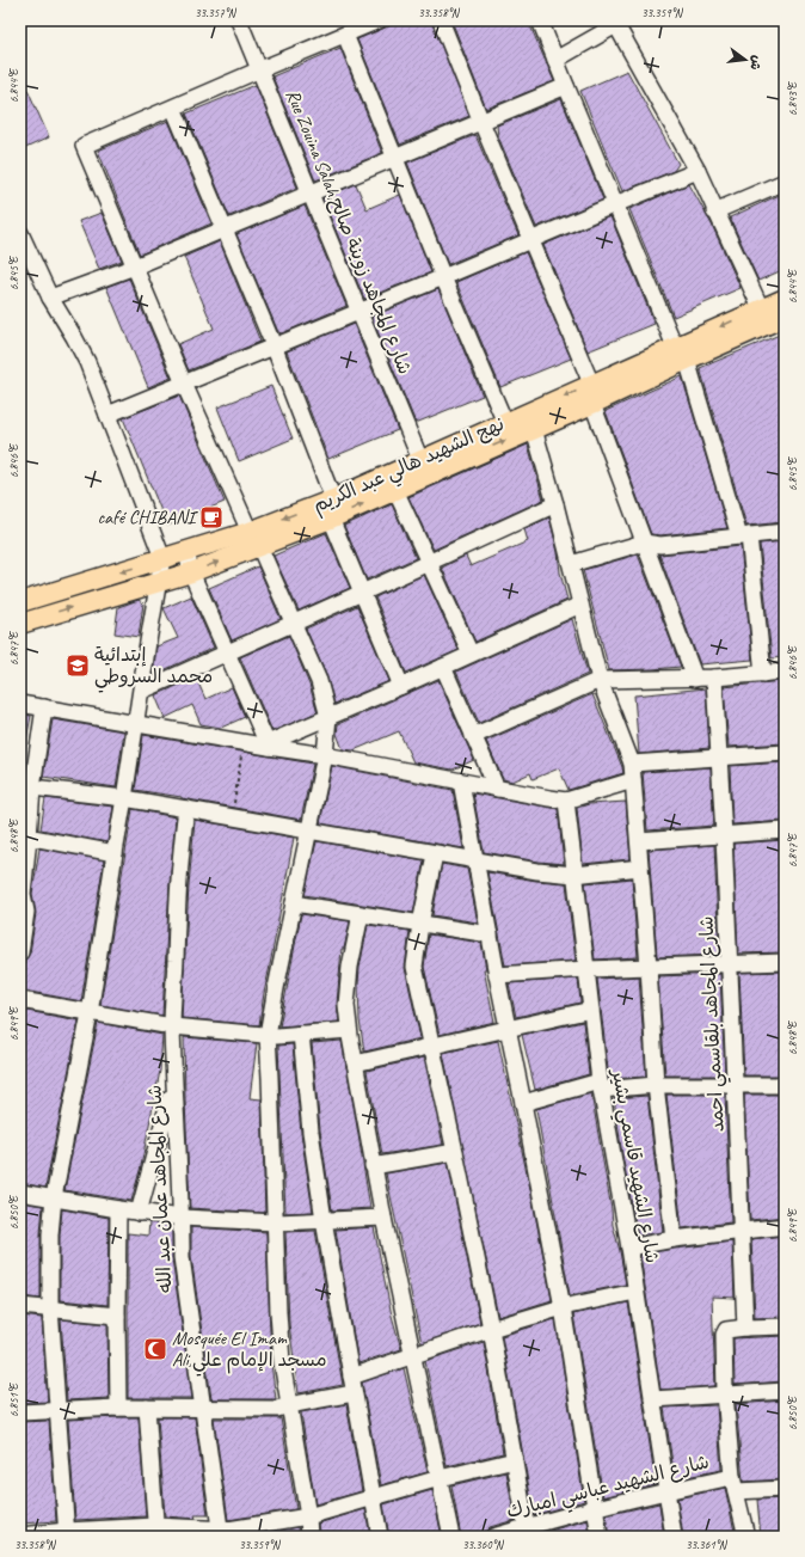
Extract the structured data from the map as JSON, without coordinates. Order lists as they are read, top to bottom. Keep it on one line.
{"streets":{"main road":["نهج الشهيد هالي عبد الكريم"],"street":["Rue Zouina Salah,شارع المجاهد زوينة صالح","شارع المجاهد بلقاسمي احمد","شارع الشهيد قاسمي بشير","شارع المجاهد عمان عبد الله","شارع الشهيد عباسي امبارك"]},"crossings":[["Rue Zouina Salah,شارع المجاهد زوينة صالح","نهج الشهيد هالي عبد الكريم"],["شارع الشهيد قاسمي بشير","شارع الشهيد عباسي امبارك"]],"places":{"cafe":["café CHIBANI"],"school or university":["إبتدائية محمد السروطي"],"mosque":["Mosquée El Imam Ali,مسجد الإمام علي"]},"north":"right","coordinates":["33.357°N","33.358°N","33.359°N","6.844°E","6.843°E","6.845°E","6.846°E","6.847°E","6.848°E","6.849°E","6.850°E","6.851°E","33.360°N","33.361°N"]}
